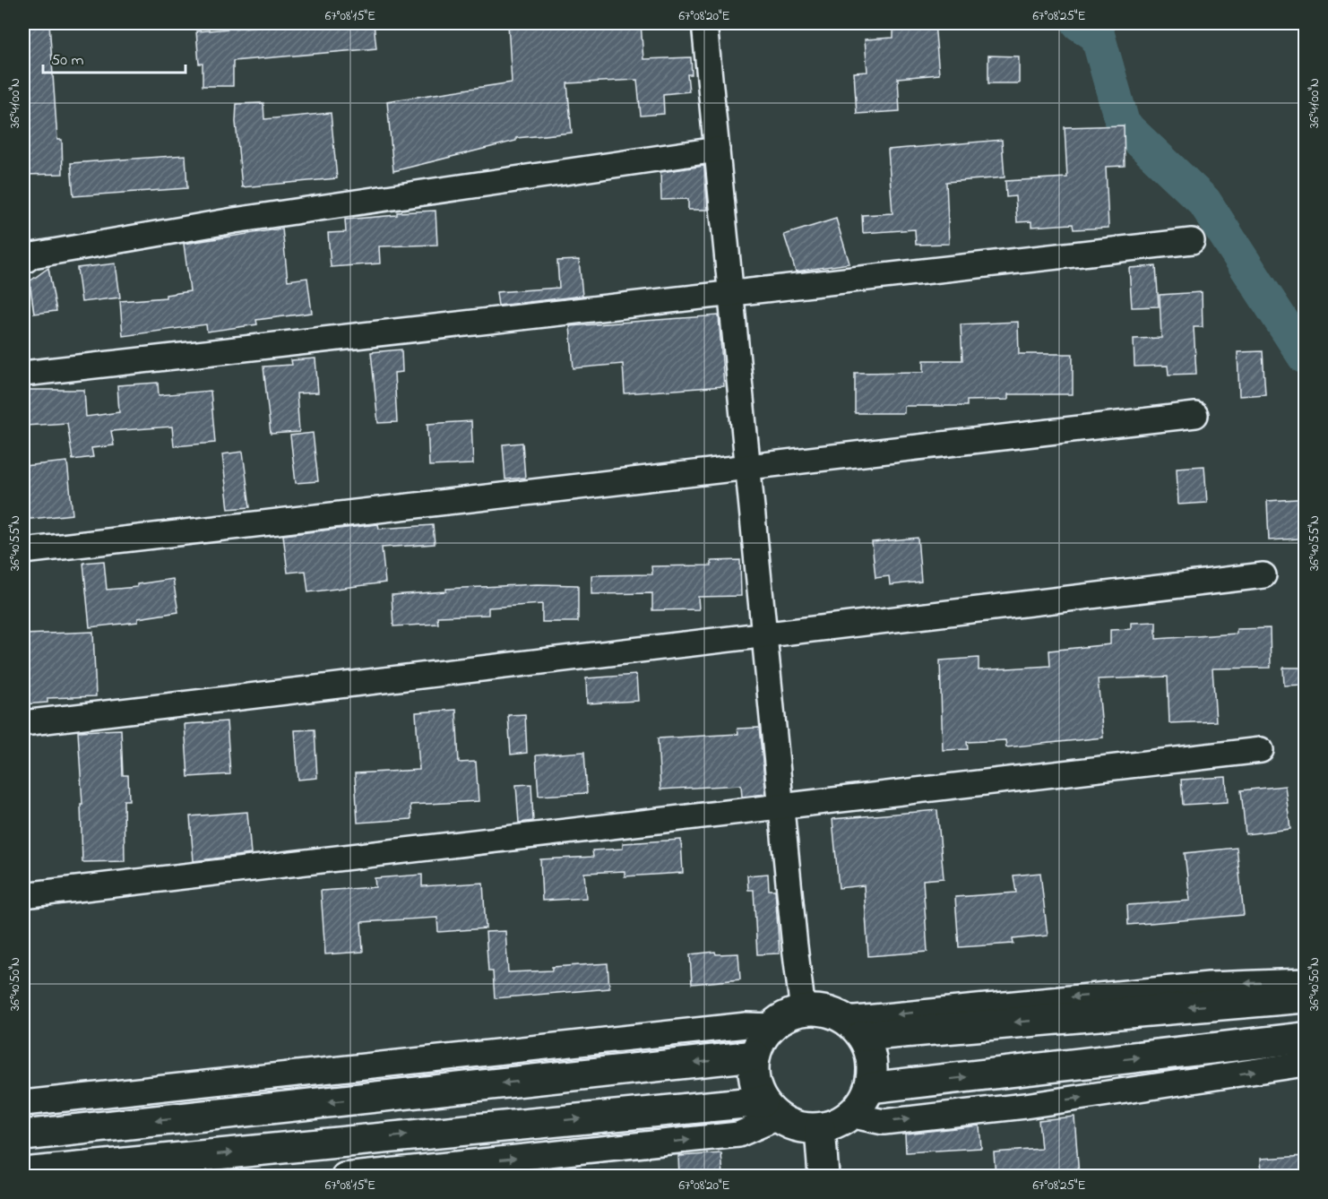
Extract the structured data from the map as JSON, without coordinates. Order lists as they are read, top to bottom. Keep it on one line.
{"scale_bar":"50 m","coordinates":["67°08'15\"E","67°08'20\"E","67°08'25\"E","36°41'00\"N","36°40'55\"N","36°40'50\"N"]}
